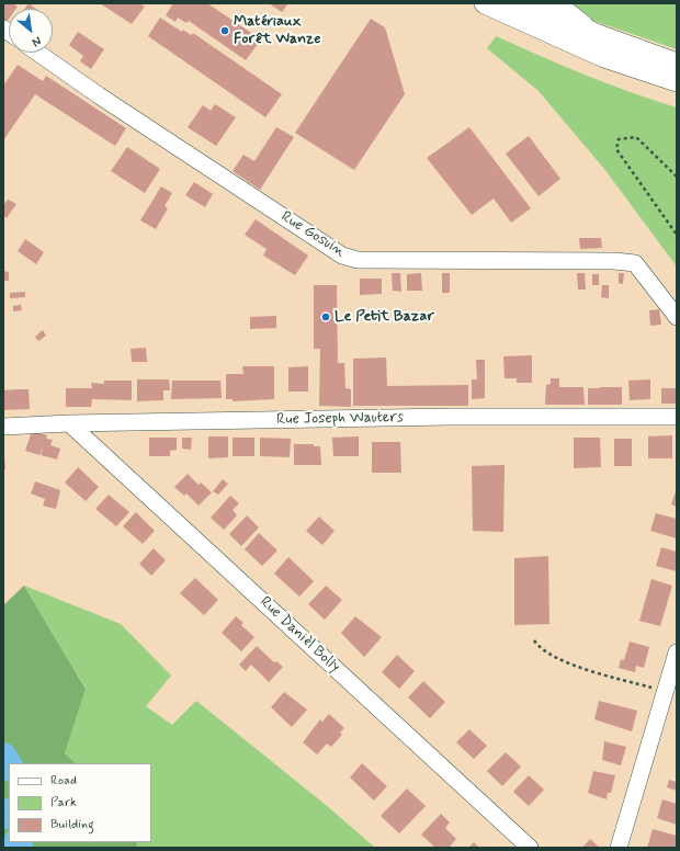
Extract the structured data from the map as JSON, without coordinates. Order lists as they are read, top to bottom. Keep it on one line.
{"streets":{"street":["Rue Gosuin","Rue Joseph Wauters","Rue Danièl Bolly"]},"crossings":[["Rue Joseph Wauters","Rue Danièl Bolly"]],"places":["Matériaux Forêt Wanze","Le Petit Bazar"],"legend":["Road","Park","Building"],"north":"bottom right"}
